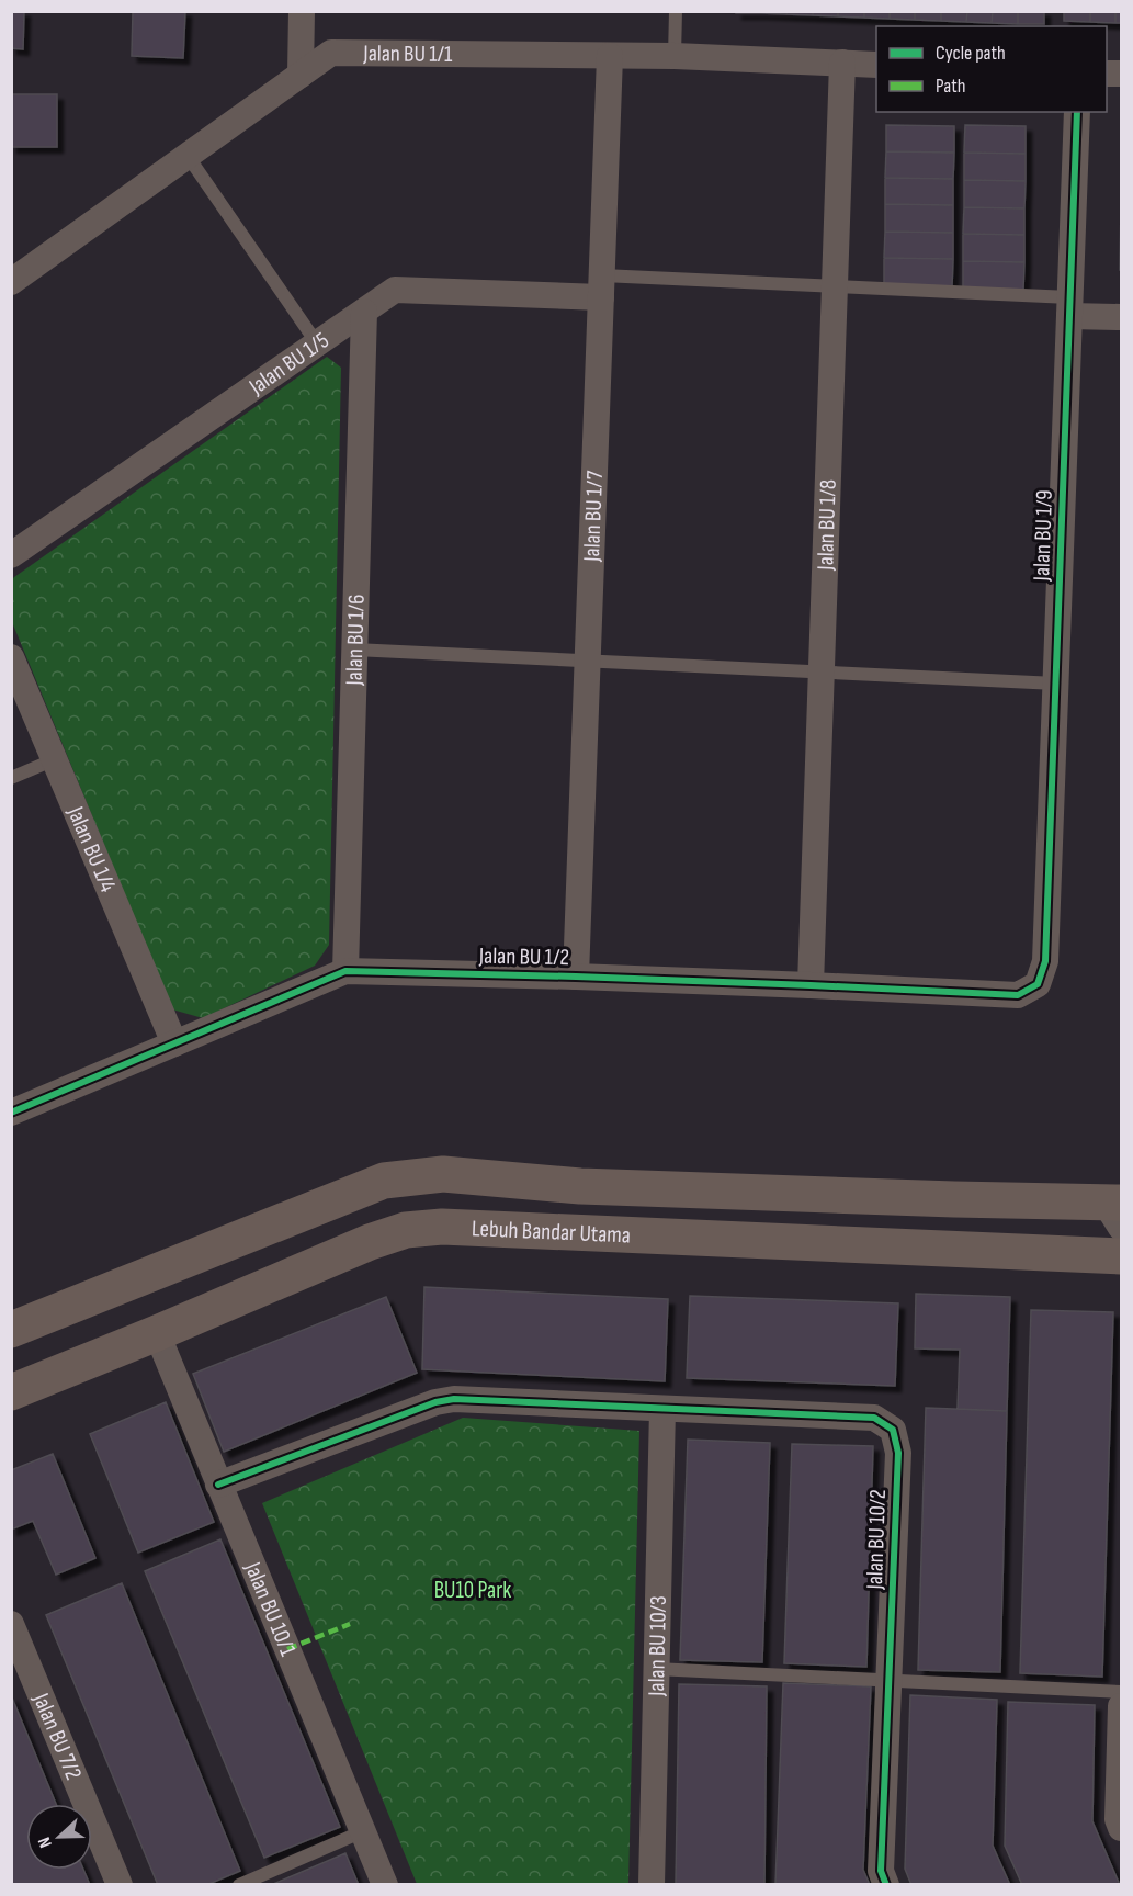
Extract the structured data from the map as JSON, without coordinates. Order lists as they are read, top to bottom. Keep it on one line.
{"streets":{"main road":["Lebuh Bandar Utama"],"street":["Jalan BU 1/1","Jalan BU 1/5","Jalan BU 1/7","Jalan BU 1/8","Jalan BU 1/9","Jalan BU 1/6","Jalan BU 1/4","Jalan BU 1/2","Jalan BU 10/2","Jalan BU 10/1","Jalan BU 10/3","Jalan BU 7/2"]},"crossings":[["Jalan BU 1/1","Jalan BU 1/7"],["Jalan BU 1/1","Jalan BU 1/8"],["Jalan BU 1/5","Jalan BU 1/7"],["Jalan BU 1/5","Jalan BU 1/6"],["Jalan BU 1/7","Jalan BU 1/2"],["Jalan BU 1/8","Jalan BU 1/2"],["Jalan BU 1/9","Jalan BU 1/2"],["Jalan BU 1/6","Jalan BU 1/2"],["Jalan BU 1/4","Jalan BU 1/2"],["Lebuh Bandar Utama","Jalan BU 10/1"],["Jalan BU 10/2","Jalan BU 10/1"],["Jalan BU 10/2","Jalan BU 10/3"]],"parks":["BU10 Park"],"legend":["Cycle path","Path"],"north":"left"}
